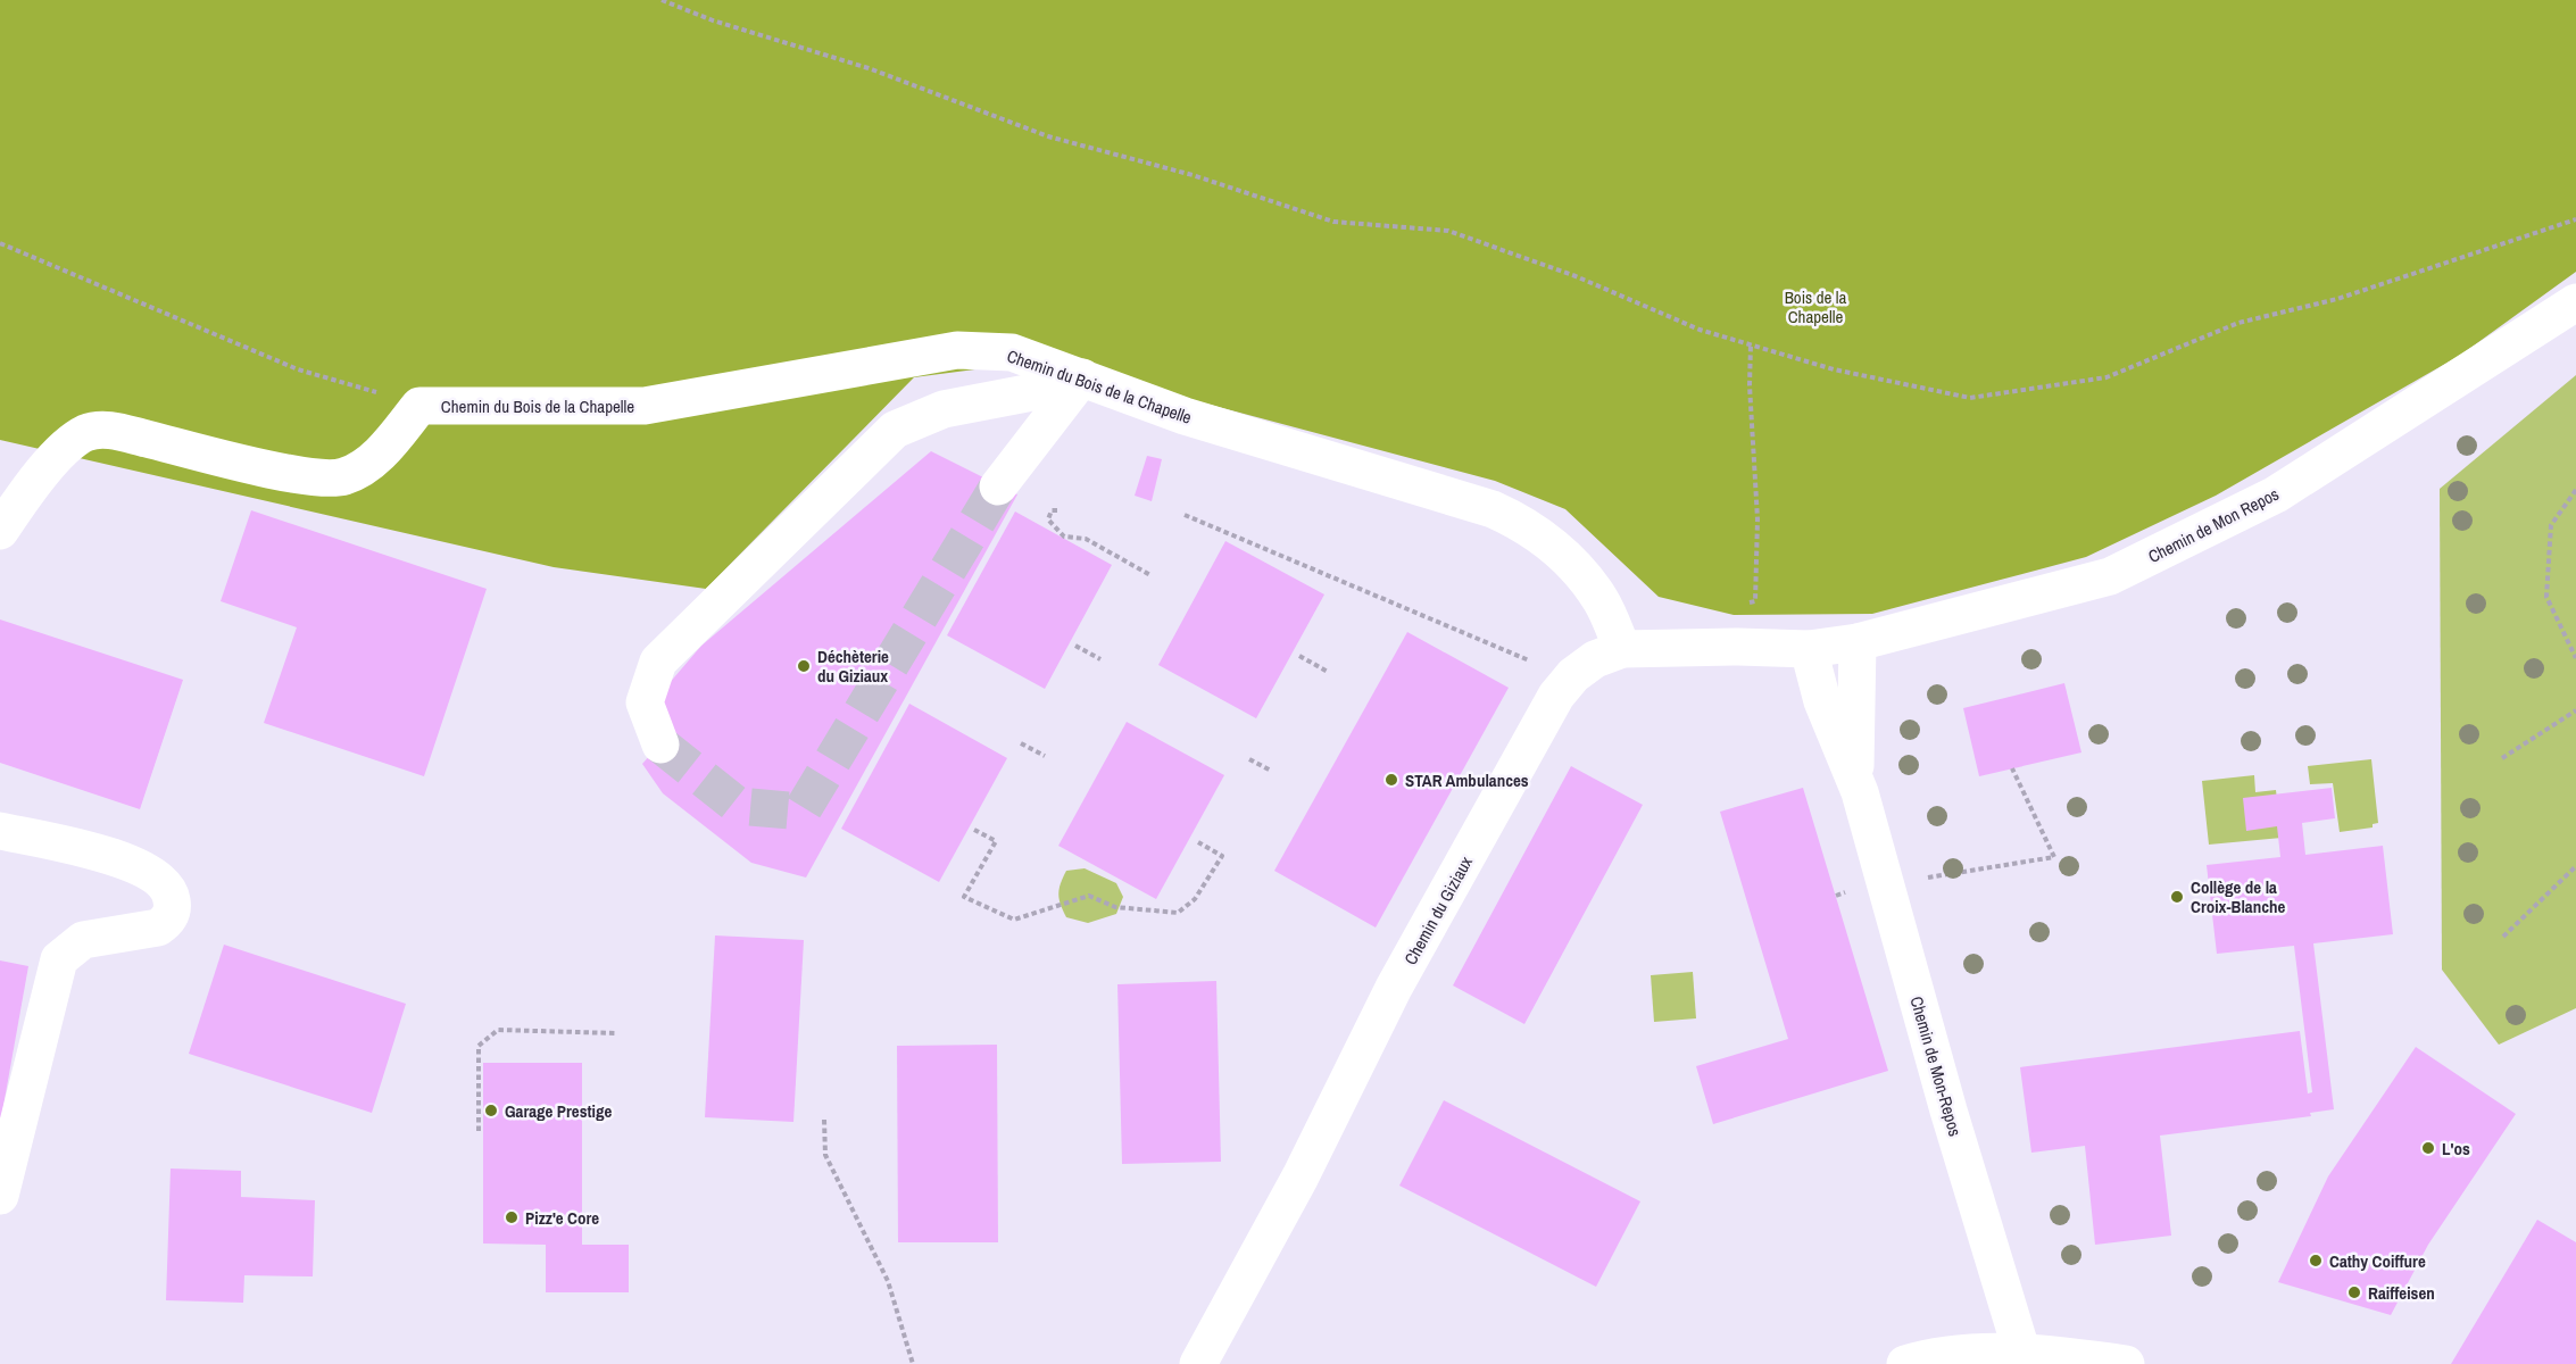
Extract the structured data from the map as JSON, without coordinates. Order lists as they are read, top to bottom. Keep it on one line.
{"streets":{"street":["Chemin du Bois de la Chapelle","Chemin de Mon Repos","Chemin du Giziaux","Chemin de Mon-Repos"]},"crossings":[["Chemin du Bois de la Chapelle","Chemin du Giziaux"],["Chemin de Mon Repos","Chemin du Giziaux"],["Chemin de Mon Repos","Chemin de Mon-Repos"],["Chemin du Giziaux","Chemin de Mon-Repos"]],"parks":["Bois de la Chapelle"],"places":["Déchèterie du Giziaux","STAR Ambulances","Collège de la Croix-Blanche","Garage Prestige","L'os","Pizz'e Core","Cathy Coiffure","Raiffeisen"]}
